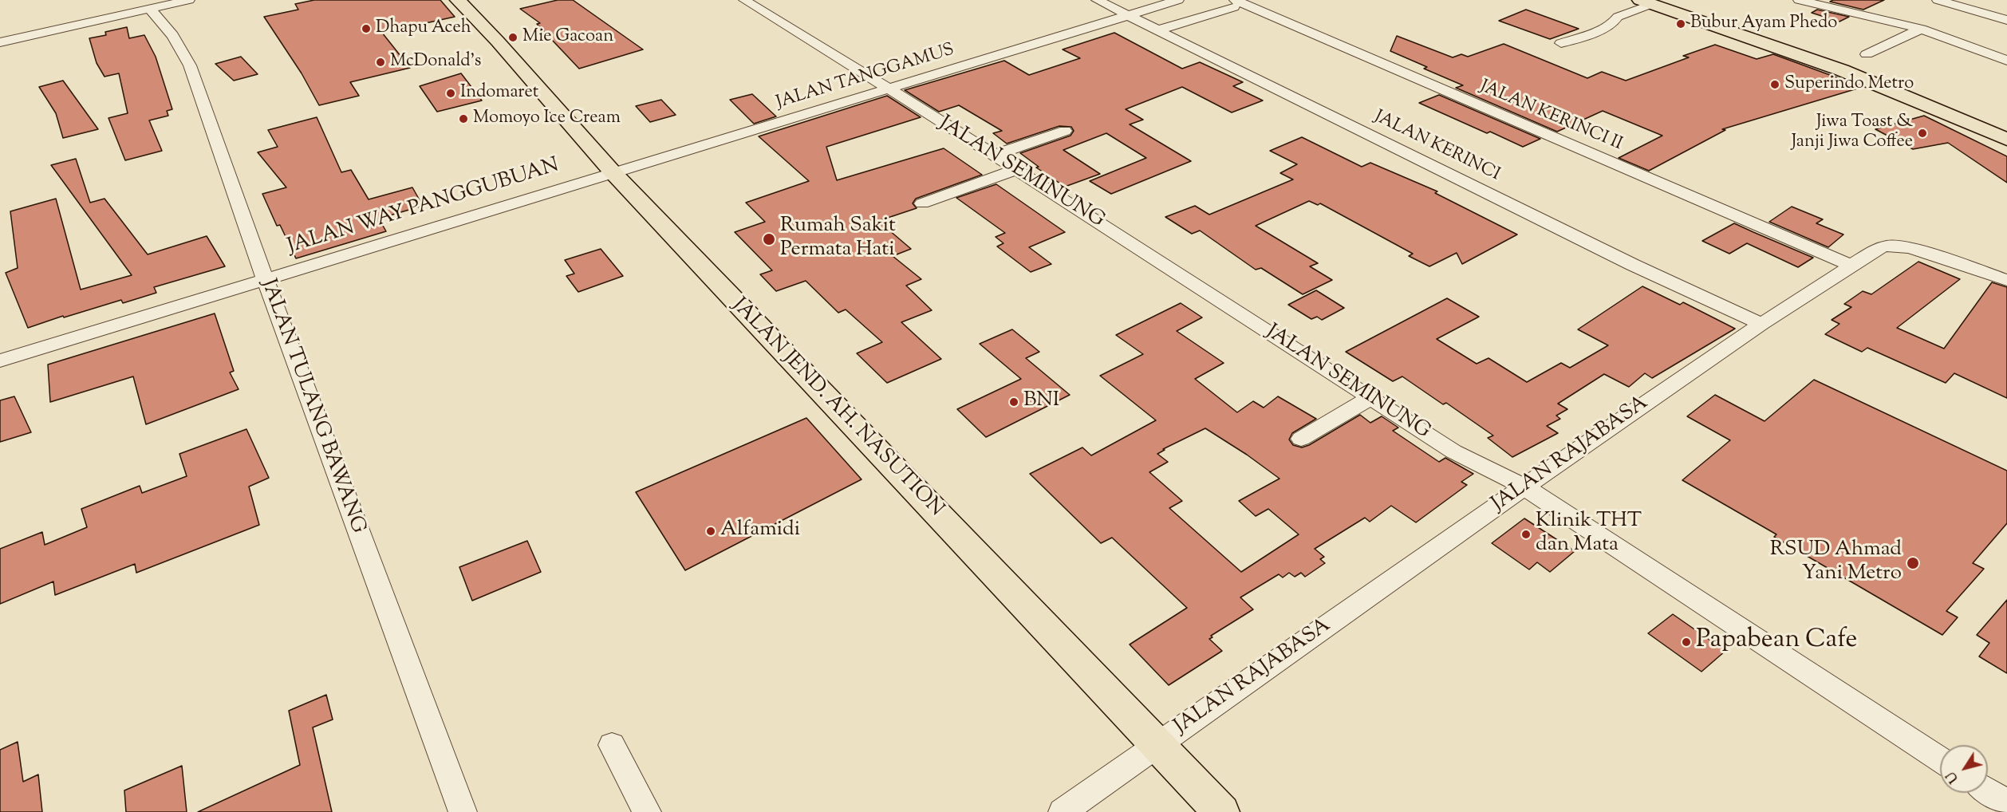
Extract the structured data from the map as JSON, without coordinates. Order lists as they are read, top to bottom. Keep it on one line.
{"streets":{"main road":["JALAN JEND. AH. NASUTION"],"street":["JALAN TANGGAMUS","JALAN KERINCI II","JALAN KERINCI","JALAN SEMINUNG","JALAN WAY PANGGUBUAN","JALAN TULANG BAWANG","JALAN RAJABASA"]},"crossings":[["JALAN TANGGAMUS","JALAN KERINCI"],["JALAN TANGGAMUS","JALAN SEMINUNG"],["JALAN TANGGAMUS","JALAN WAY PANGGUBUAN"],["JALAN TANGGAMUS","JALAN JEND. AH. NASUTION"],["JALAN KERINCI II","JALAN RAJABASA"],["JALAN KERINCI","JALAN RAJABASA"],["JALAN SEMINUNG","JALAN RAJABASA"],["JALAN WAY PANGGUBUAN","JALAN TULANG BAWANG"],["JALAN WAY PANGGUBUAN","JALAN JEND. AH. NASUTION"],["JALAN JEND. AH. NASUTION","JALAN RAJABASA"]],"places":["Bubur Ayam Phedo","Dhapu Aceh","Mie Gacoan","McDonald's","Superindo Metro","Indomaret","Momoyo Ice Cream","Jiwa Toast & Janji Jiwa Coffee","Rumah Sakit Permata Hati","BNI","Alfamidi","Klinik THT dan Mata","RSUD Ahmad Yani Metro","Papabean Cafe"],"north":"bottom left"}
